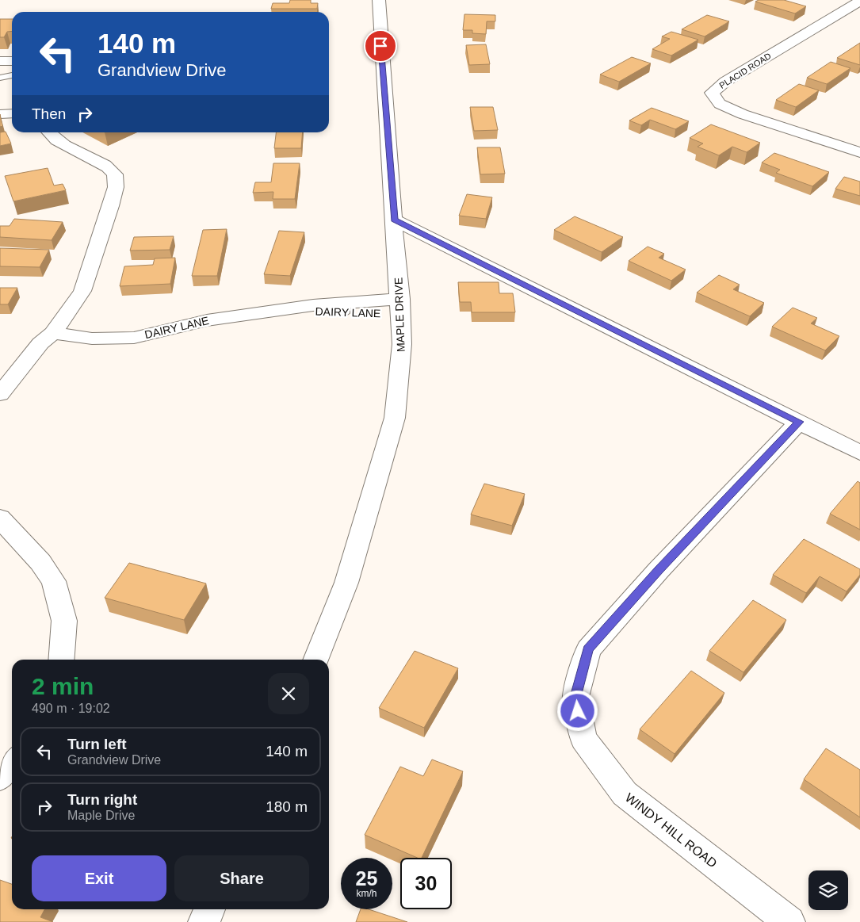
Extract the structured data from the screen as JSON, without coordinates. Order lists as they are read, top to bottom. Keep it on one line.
{"streets":{"street":["PLACID ROAD","DAIRY LANE","MAPLE DRIVE","WINDY HILL ROAD"]},"crossings":[["DAIRY LANE","MAPLE DRIVE"]],"page":{"turn":["140 m","Grandview Drive"],"then":"Then","heading":["2 min","490 m · 19:02"],"list":[{"name":"Turn left","note":"Grandview Drive","value":"140 m"},{"name":"Turn right","note":"Maple Drive","value":"180 m"}],"buttons":["Exit","Share"],"speed":"25 km/h","limit":"30"}}
